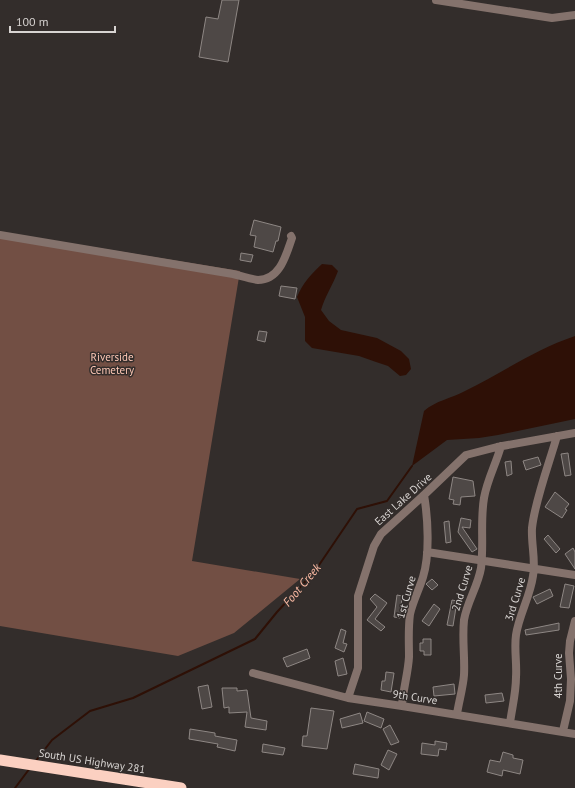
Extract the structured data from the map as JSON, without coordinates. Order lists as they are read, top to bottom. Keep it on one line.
{"streets":{"highway":["South US Highway 281"],"street":["East Lake Drive","2nd Curve","1st Curve","3rd Curve","4th Curve","9th Curve"]},"crossings":[["East Lake Drive","2nd Curve"],["East Lake Drive","1st Curve"],["East Lake Drive","3rd Curve"],["East Lake Drive","9th Curve"],["2nd Curve","9th Curve"],["1st Curve","9th Curve"],["3rd Curve","9th Curve"],["4th Curve","9th Curve"]],"water":["Foot Creek"],"parks":["Riverside Cemetery"],"scale_bar":"100 m"}
